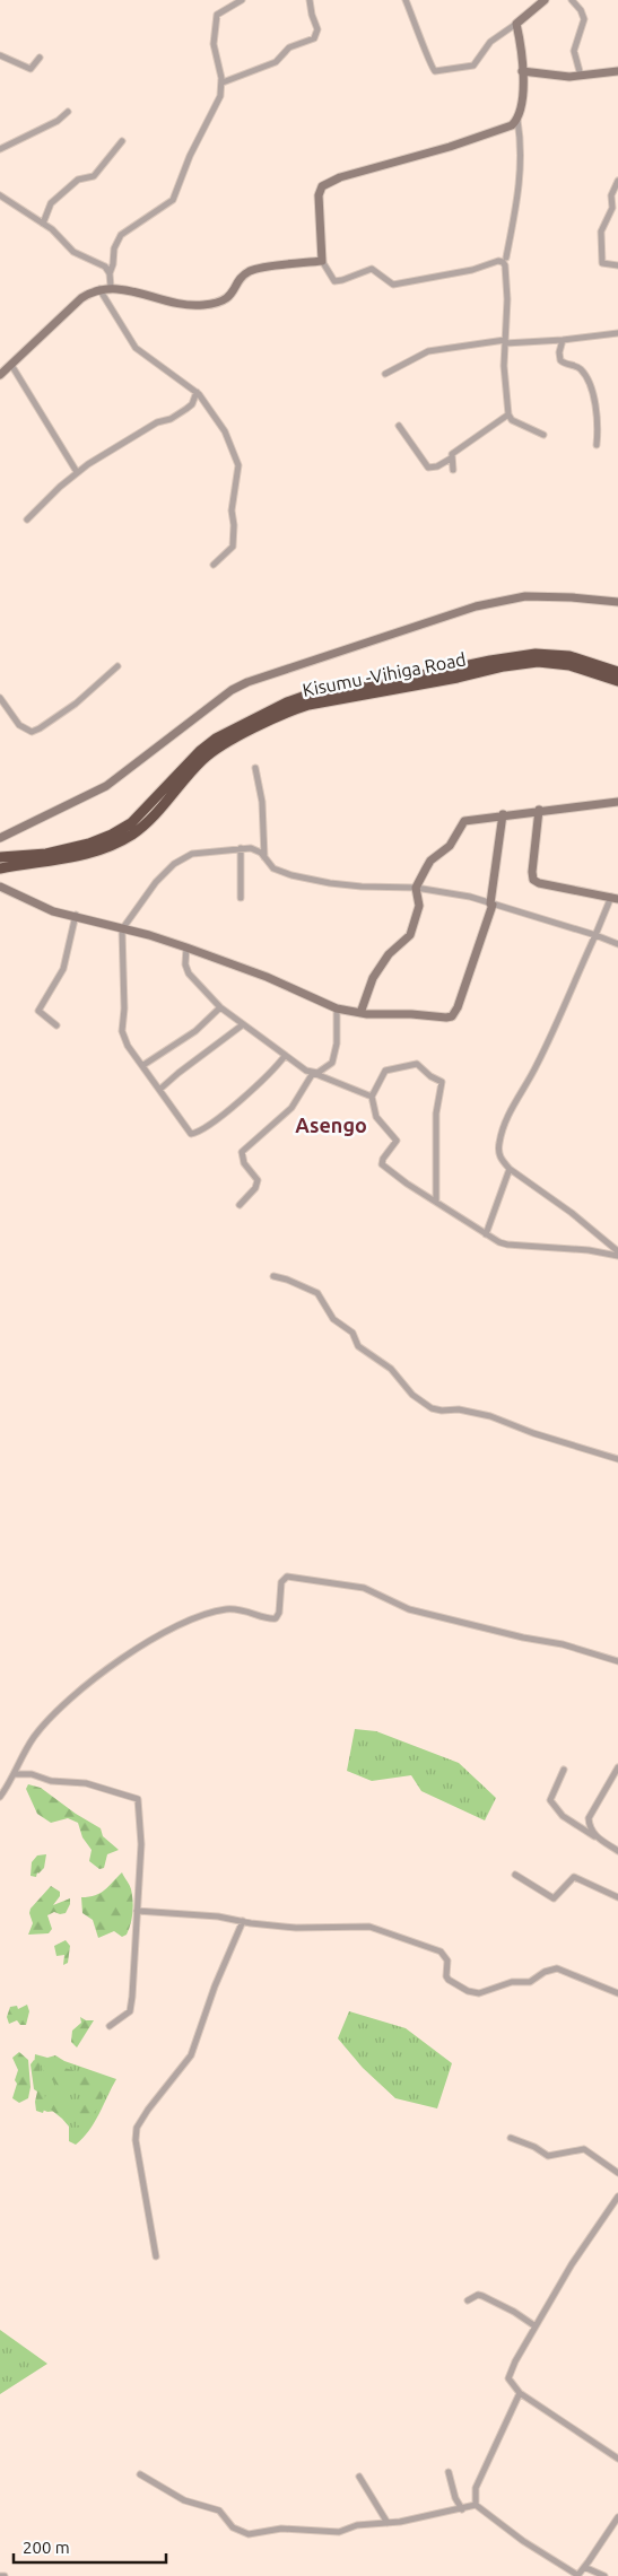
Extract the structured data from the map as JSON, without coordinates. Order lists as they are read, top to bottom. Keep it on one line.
{"streets":{"highway":["Kisumu -Vihiga Road"]},"districts":["Asengo"],"scale_bar":"200 m"}
